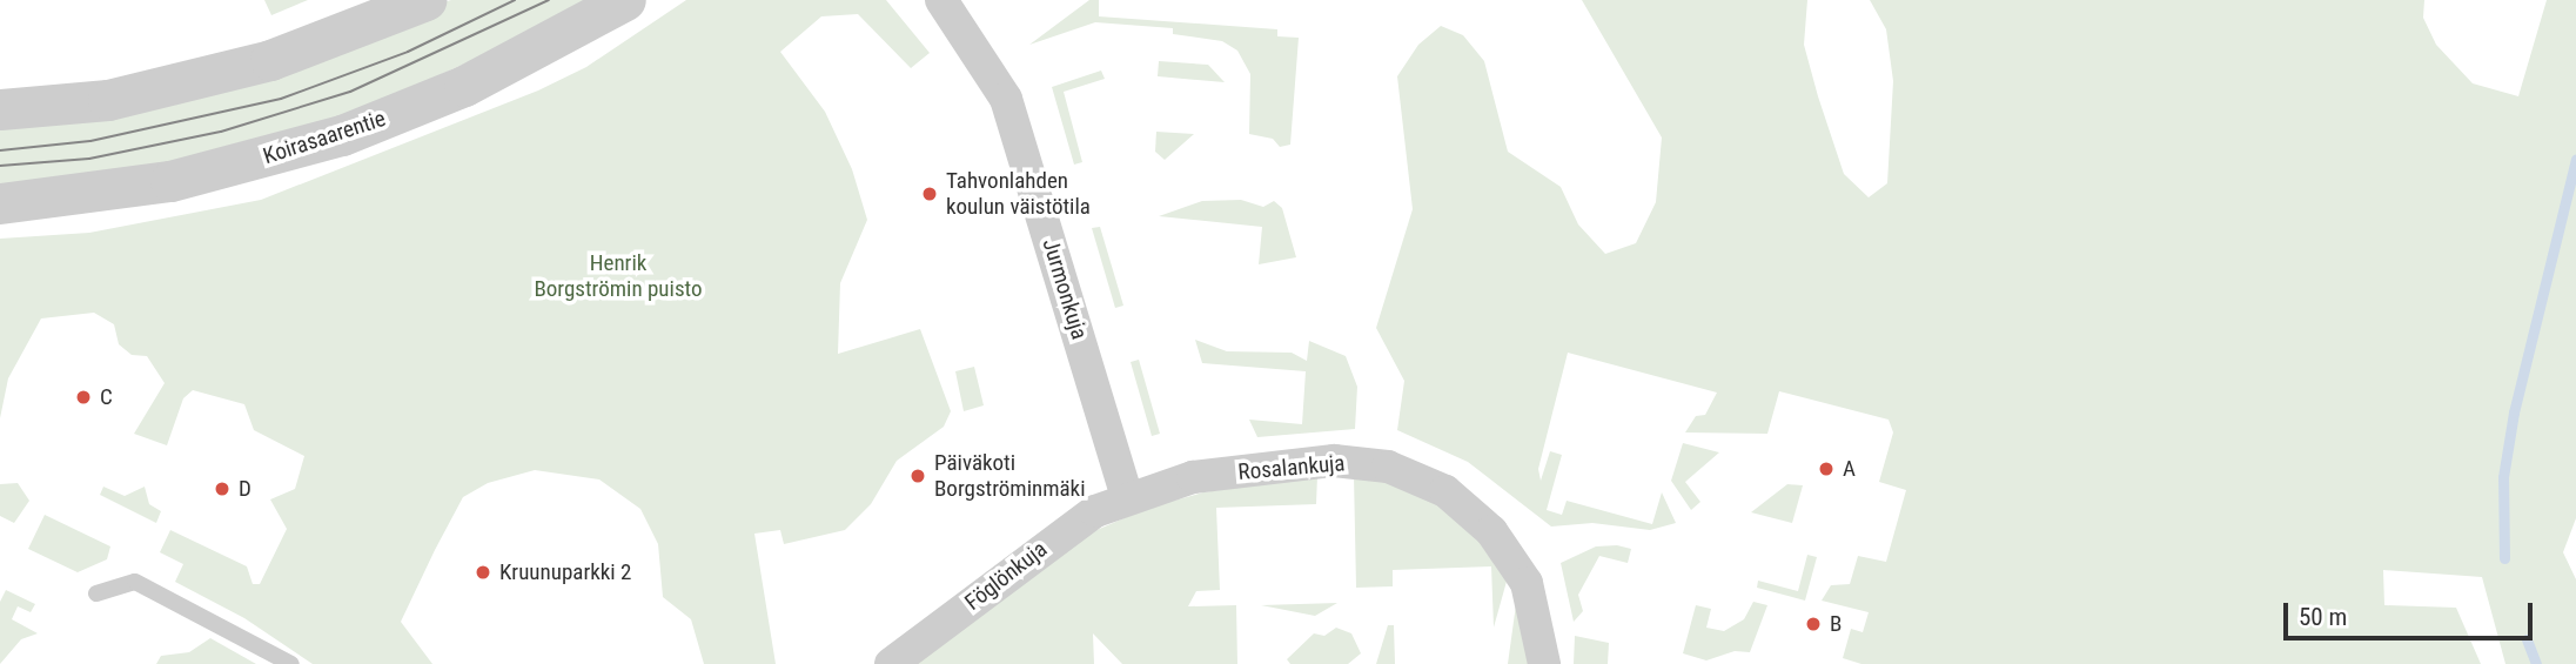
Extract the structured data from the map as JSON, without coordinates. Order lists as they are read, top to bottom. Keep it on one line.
{"streets":{"street":["Koirasaarentie","Jurmonkuja","Rosalankuja","Föglönkuja"]},"crossings":[["Jurmonkuja","Rosalankuja"],["Jurmonkuja","Föglönkuja"],["Rosalankuja","Föglönkuja"]],"parks":["Henrik Borgströmin puisto"],"places":["Tahvonlahden koulun väistötila","C","A","Päiväkoti Borgströminmäki","D","Kruunuparkki 2","B"],"scale_bar":"50 m"}
